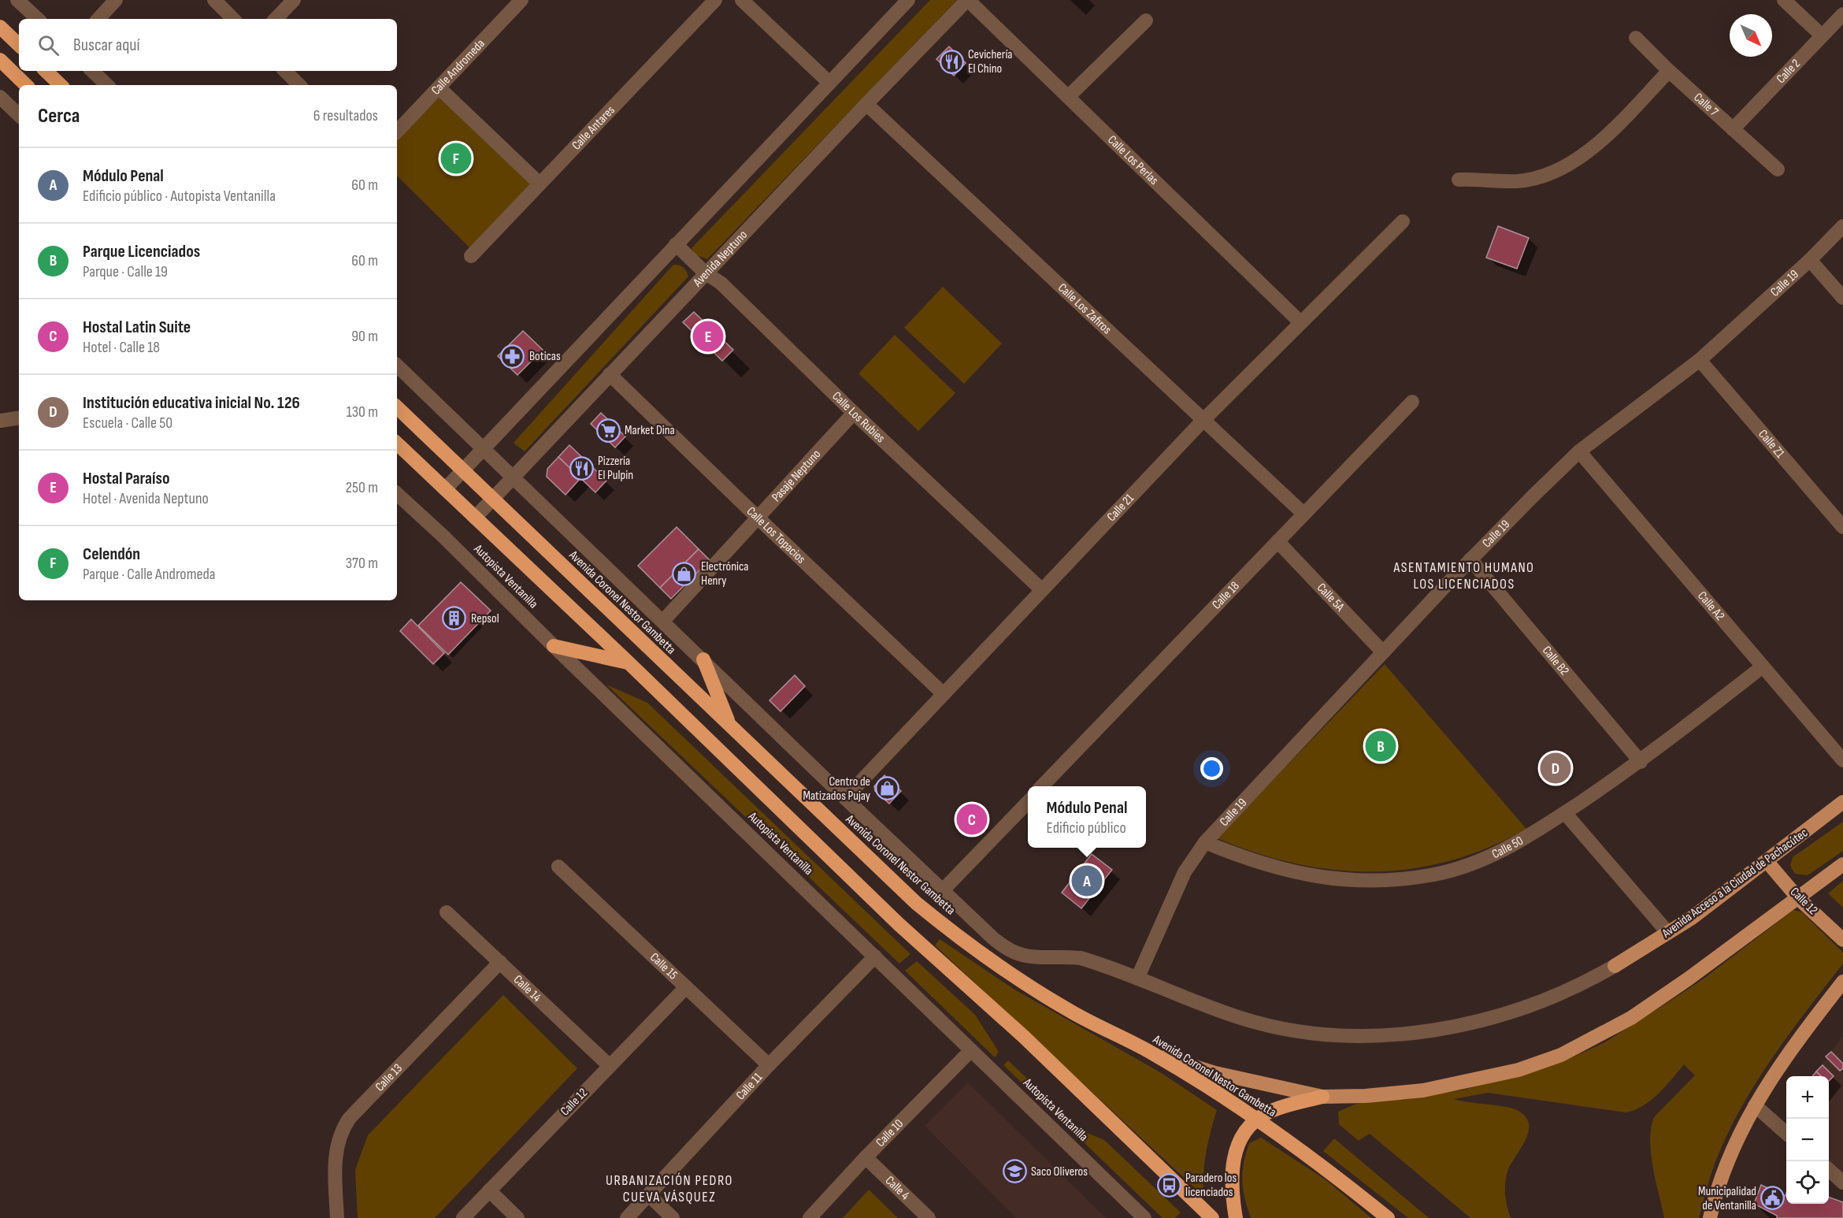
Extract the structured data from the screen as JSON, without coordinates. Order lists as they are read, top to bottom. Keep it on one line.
{"streets":{"highway":["Avenida Coronel Nestor Gambetta"],"main road":["Avenida Acceso a la Ciudad de Pachacútec","Calle 12"],"street":["Calle Andromeda","Calle 2","Calle 7","Calle Antares","Calle Los Perlas","Avenida Neptuno","Calle 19","Calle Los Zafiros","Calle Los Rubies","Calle Z1","Pasaje Neptuno","Calle 21","Calle Los Topacios","Autopista Ventanilla","Calle 18","Calle 5A","Calle A2","Calle B2","Calle 50","Calle 15","Calle 14","Calle 13","Calle 11","Calle 10","Calle 4"]},"crossings":[["Calle 2","Calle 7"],["Calle Los Perlas","Avenida Neptuno"],["Calle Los Perlas","Calle 21"],["Avenida Neptuno","Calle Los Zafiros"],["Avenida Neptuno","Calle Los Rubies"],["Avenida Neptuno","Calle Los Topacios"],["Avenida Neptuno","Avenida Coronel Nestor Gambetta"],["Calle 19","Calle Z1"],["Calle 19","Calle 5A"],["Calle 19","Calle A2"],["Calle 19","Calle B2"],["Calle 19","Calle 50"],["Calle 19","Avenida Acceso a la Ciudad de Pachacútec"],["Calle Los Zafiros","Calle 21"],["Calle Los Zafiros","Calle 18"],["Calle Los Rubies","Pasaje Neptuno"],["Calle Los Rubies","Calle 21"],["Pasaje Neptuno","Calle Los Topacios"],["Calle 21","Calle Los Topacios"],["Autopista Ventanilla","Calle 11"],["Autopista Ventanilla","Calle 10"],["Calle 18","Calle 5A"],["Calle A2","Calle 50"],["Calle B2","Calle 50"],["Avenida Acceso a la Ciudad de Pachacútec","Calle 12"],["Calle 12","Calle 15"],["Calle 12","Calle 14"],["Calle 15","Calle 11"],["Calle 14","Calle 13"],["Calle 10","Calle 4"]],"districts":["ASENTAMIENTO HUMANO LOS LICENCIADOS","URBANIZACIÓN PEDRO CUEVA VÁSQUEZ"],"places":{"restaurant":["Cevichería El Chino","Pizzería El Pulpin"],"pharmacy":["Boticas"],"supermarket":["Market Dina"],"shop":["Electrónica Henry","Centro de Matizados Pujay"],"building":["Repsol"],"school or university":["Saco Oliveros"],"bus stop":["Paradero los licenciados"],"public building":["Municipalidad de Ventanilla"]},"north":"bottom right","page":{"search":"Buscar aquí","heading":["Cerca","6 resultados"],"pins":["F","E","B","D","C","A"],"list":[{"mark":"A","name":"Módulo Penal","note":"Edificio público · Autopista Ventanilla","value":"60 m"},{"mark":"B","name":"Parque Licenciados","note":"Parque · Calle 19","value":"60 m"},{"mark":"C","name":"Hostal Latin Suite","note":"Hotel · Calle 18","value":"90 m"},{"mark":"D","name":"Institución educativa inicial No. 126","note":"Escuela · Calle 50","value":"130 m"},{"mark":"E","name":"Hostal Paraíso","note":"Hotel · Avenida Neptuno","value":"250 m"},{"mark":"F","name":"Celendón","note":"Parque · Calle Andromeda","value":"370 m"}],"popup":["Módulo Penal","Edificio público"],"map_buttons":["+","−"]}}
